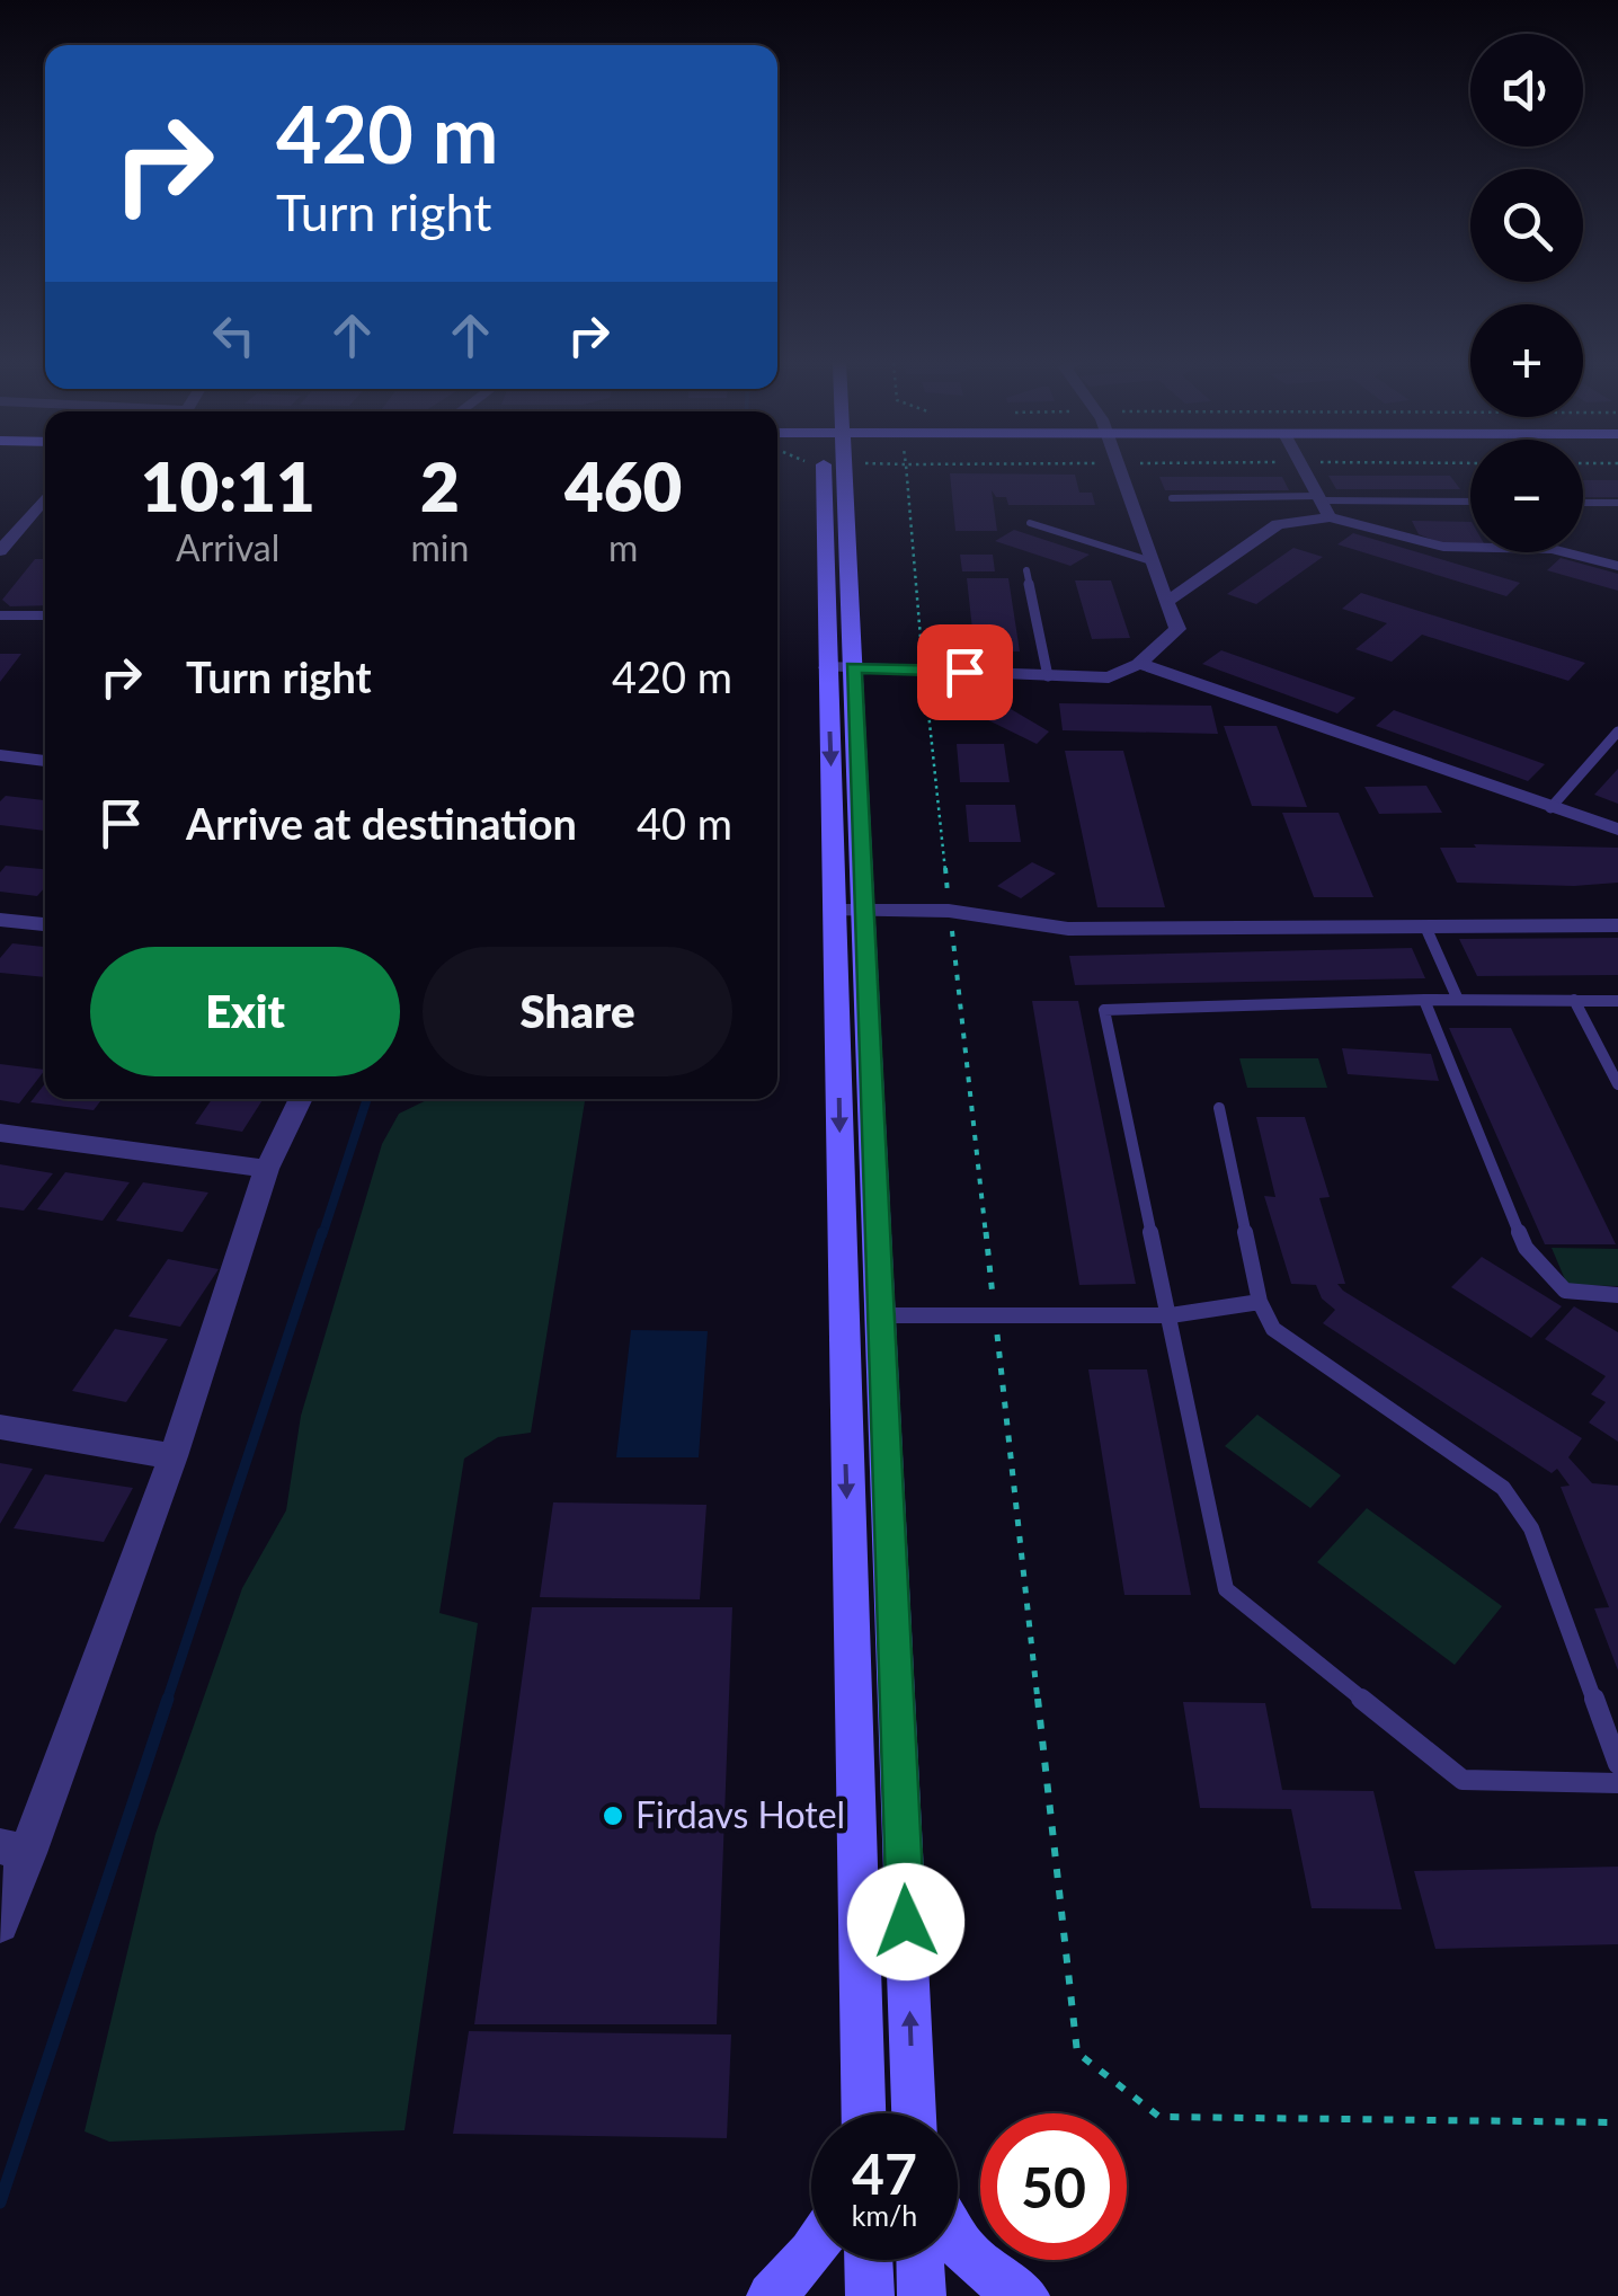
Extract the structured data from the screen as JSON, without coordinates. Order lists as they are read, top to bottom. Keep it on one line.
{"places":["Firdavs Hotel"],"page":{"map_buttons":["+","−"],"turn":["420 m","Turn right"],"eta":["10:11","Arrival","2","min","460","m"],"list":[{"name":"Turn right","value":"420 m"},{"name":"Arrive at destination","value":"40 m"}],"buttons":["Exit","Share"],"speed":"47 km/h","limit":"50"}}
